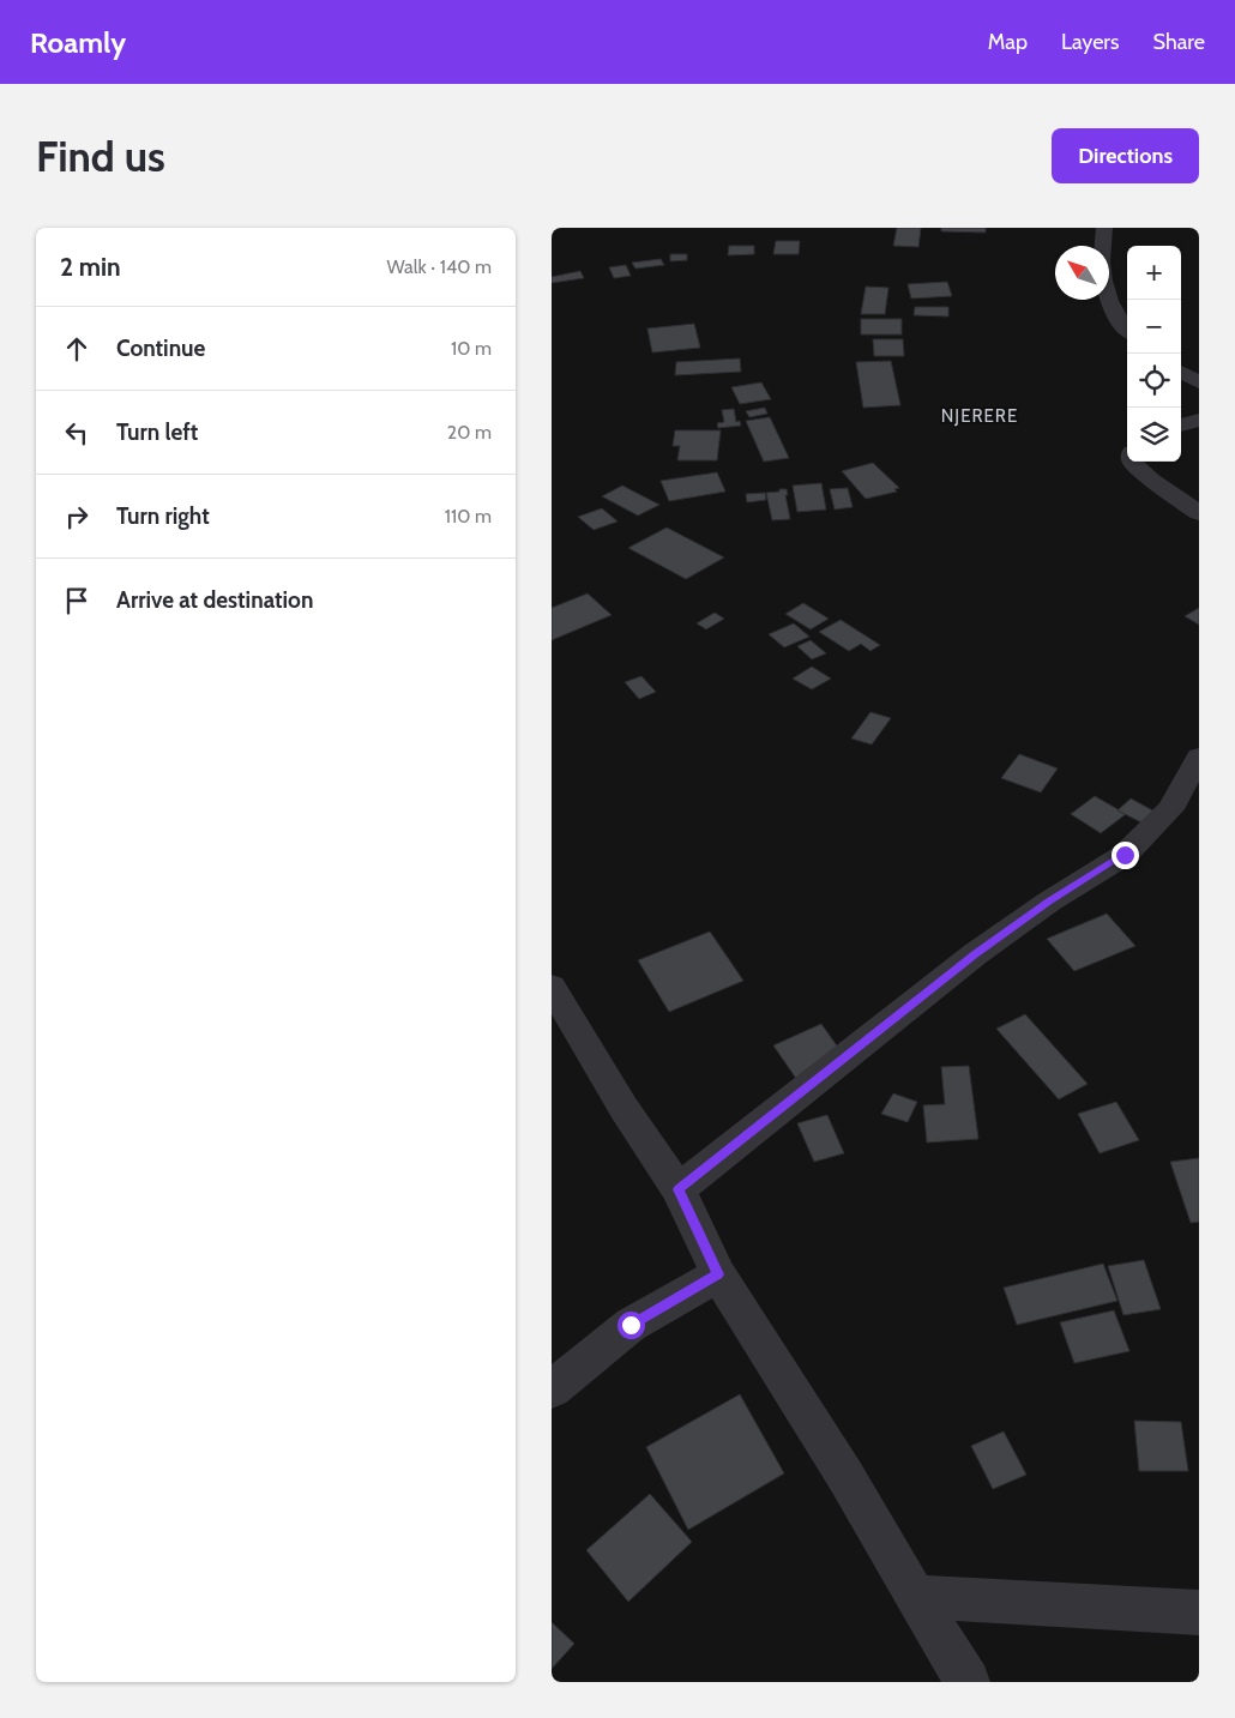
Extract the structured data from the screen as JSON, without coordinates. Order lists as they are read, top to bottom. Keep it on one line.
{"districts":["NJERERE"],"north":"top left","page":{"header":"Roamly","nav":["Map","Layers","Share"],"buttons":"Directions","title":"Find us","heading":["2 min","Walk · 140 m"],"map_buttons":["+","−"],"list":[["Continue","10 m"],["Turn left","20 m"],["Turn right","110 m"],"Arrive at destination"]}}
